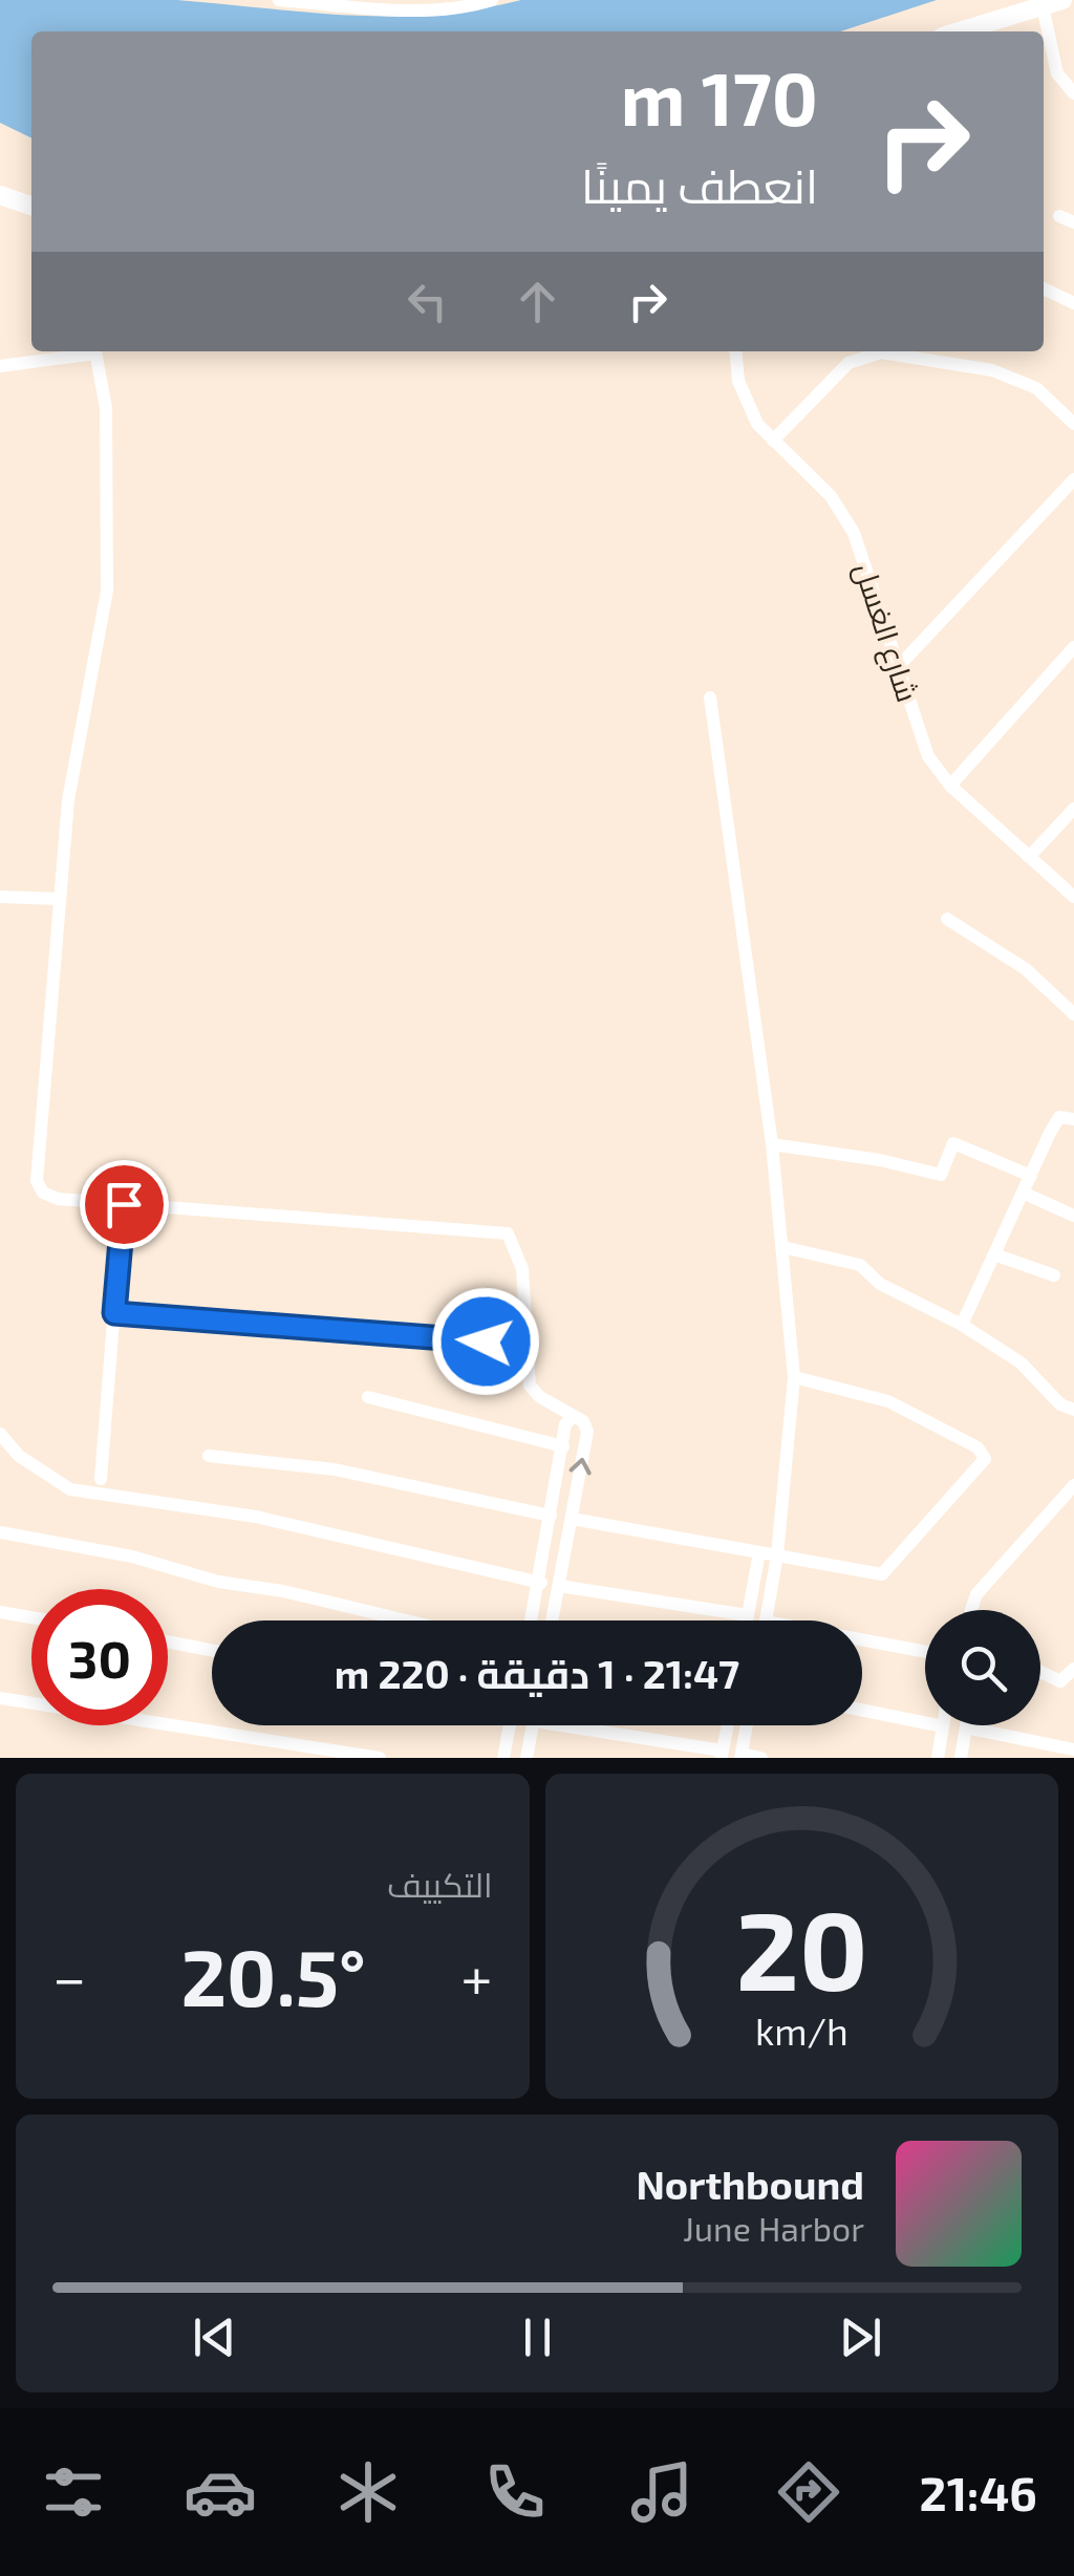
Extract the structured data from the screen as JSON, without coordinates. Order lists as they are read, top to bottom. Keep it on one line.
{"streets":{"street":["شارع الغسل"]},"page":{"turn":["170 m","انعطف يمينًا"],"limit":"30","trip":"21:47 · 1 دقيقة · 220 m","tile":"التكييف","heat":["−","20.5°","+"],"song":["Northbound","June Harbor"],"tabs":"21:46","gauge":["20","km/h"]}}
